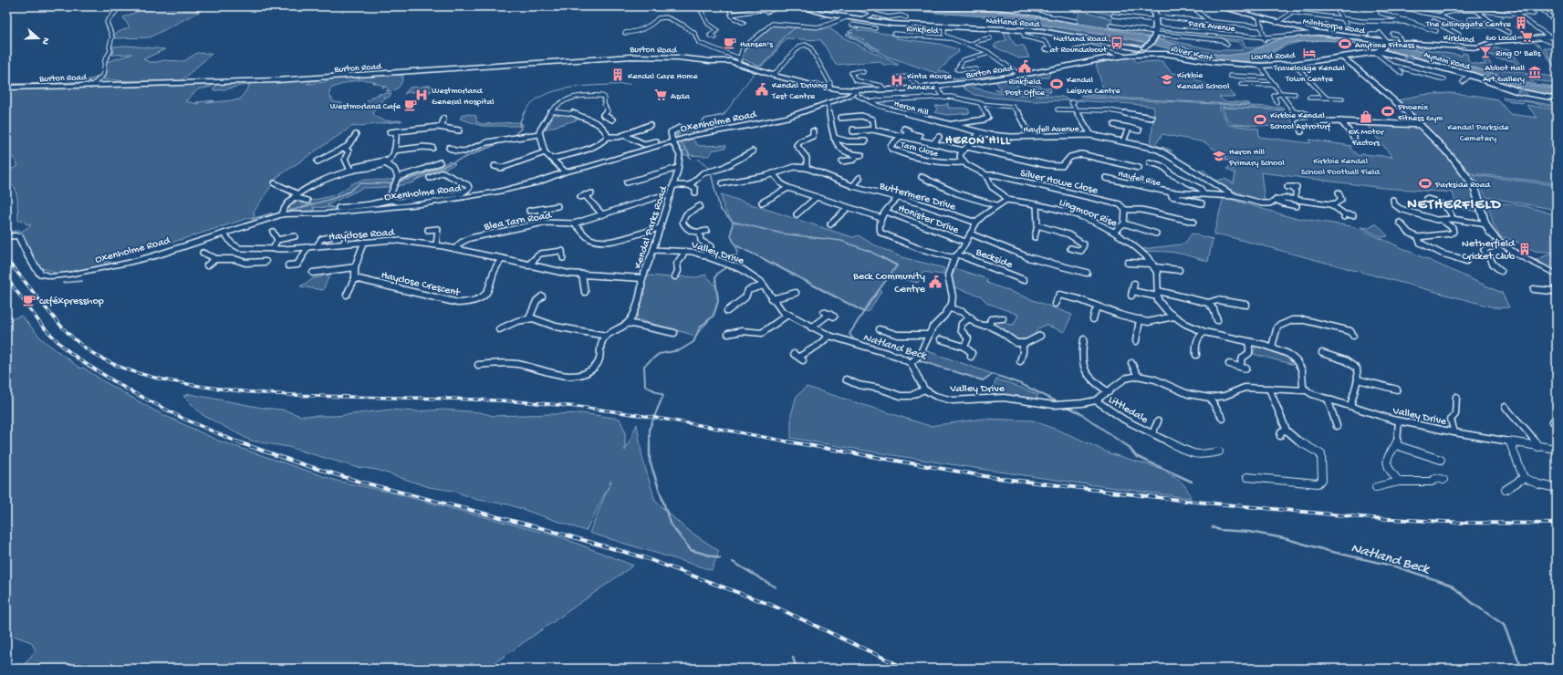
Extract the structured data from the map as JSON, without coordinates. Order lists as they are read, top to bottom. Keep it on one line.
{"streets":{"highway":["Milnthorpe Road","Kirkland","Aynam Road"],"main road":["Burton Road","Lound Road"],"street":["Natland Road","Park Avenue","Rinkfield","Heron Hill","Oxenholme Road","Hayfell Avenue","Tarn Close","Hayfell Rise","Silver Howe Close","Buttermere Drive","Lingmoor Rise","Honister Drive","Blea Tarn Road","Kendal Parks Road","Hayclose Road","Valley Drive","Beckside","Hayclose Crescent","Littledale"]},"crossings":[["Natland Road","Rinkfield"],["Natland Road","Burton Road"],["Natland Road","Lound Road"],["Park Avenue","Milnthorpe Road"],["Milnthorpe Road","Kirkland"],["Rinkfield","Burton Road"],["Burton Road","Lound Road"],["Burton Road","Heron Hill"],["Burton Road","Oxenholme Road"],["Lound Road","Aynam Road"],["Heron Hill","Oxenholme Road"],["Heron Hill","Hayfell Avenue"],["Oxenholme Road","Kendal Parks Road"],["Hayfell Avenue","Hayfell Rise"],["Blea Tarn Road","Kendal Parks Road"],["Blea Tarn Road","Hayclose Road"],["Kendal Parks Road","Hayclose Road"],["Kendal Parks Road","Valley Drive"],["Hayclose Road","Hayclose Crescent"],["Valley Drive","Littledale"]],"one_way":["Kirkland","Aynam Road"],"districts":["HERON HILL","NETHERFIELD"],"water":["River Kent","Natland Beck"],"parks":["Kendal Parkside Cemetery","Kirkbie Kendal School Football Field"],"places":{"building":["The Gillinggate Centre","Kendal Care Home","Netherfield Cricket Club"],"supermarket":["Go Local","Asda"],"cafe":["Hansen's","Westmorland Cafe","caféxpresshop"],"bus stop":["Natland Road at Roundabout"],"sports":["Anytime Fitness","Kendal Leisure Centre","Phoenix Fitness Gym","Kirkbie Kendal School Astroturf","Parkside Road"],"bar":["Ring O' Bells"],"hotel":["Travelodge Kendal Town Centre"],"public building":["Rinkfield Post Office","Kendal Driving Test Centre","Beck Community Centre"],"museum":["Abbot Hall Art Gallery"],"school or university":["Kirkbie Kendal School","Heron Hill Primary School"],"hospital":["Kinta House Annexe","Westmorland General Hospital"],"shop":["EK Motor Factors"]},"north":"right"}
